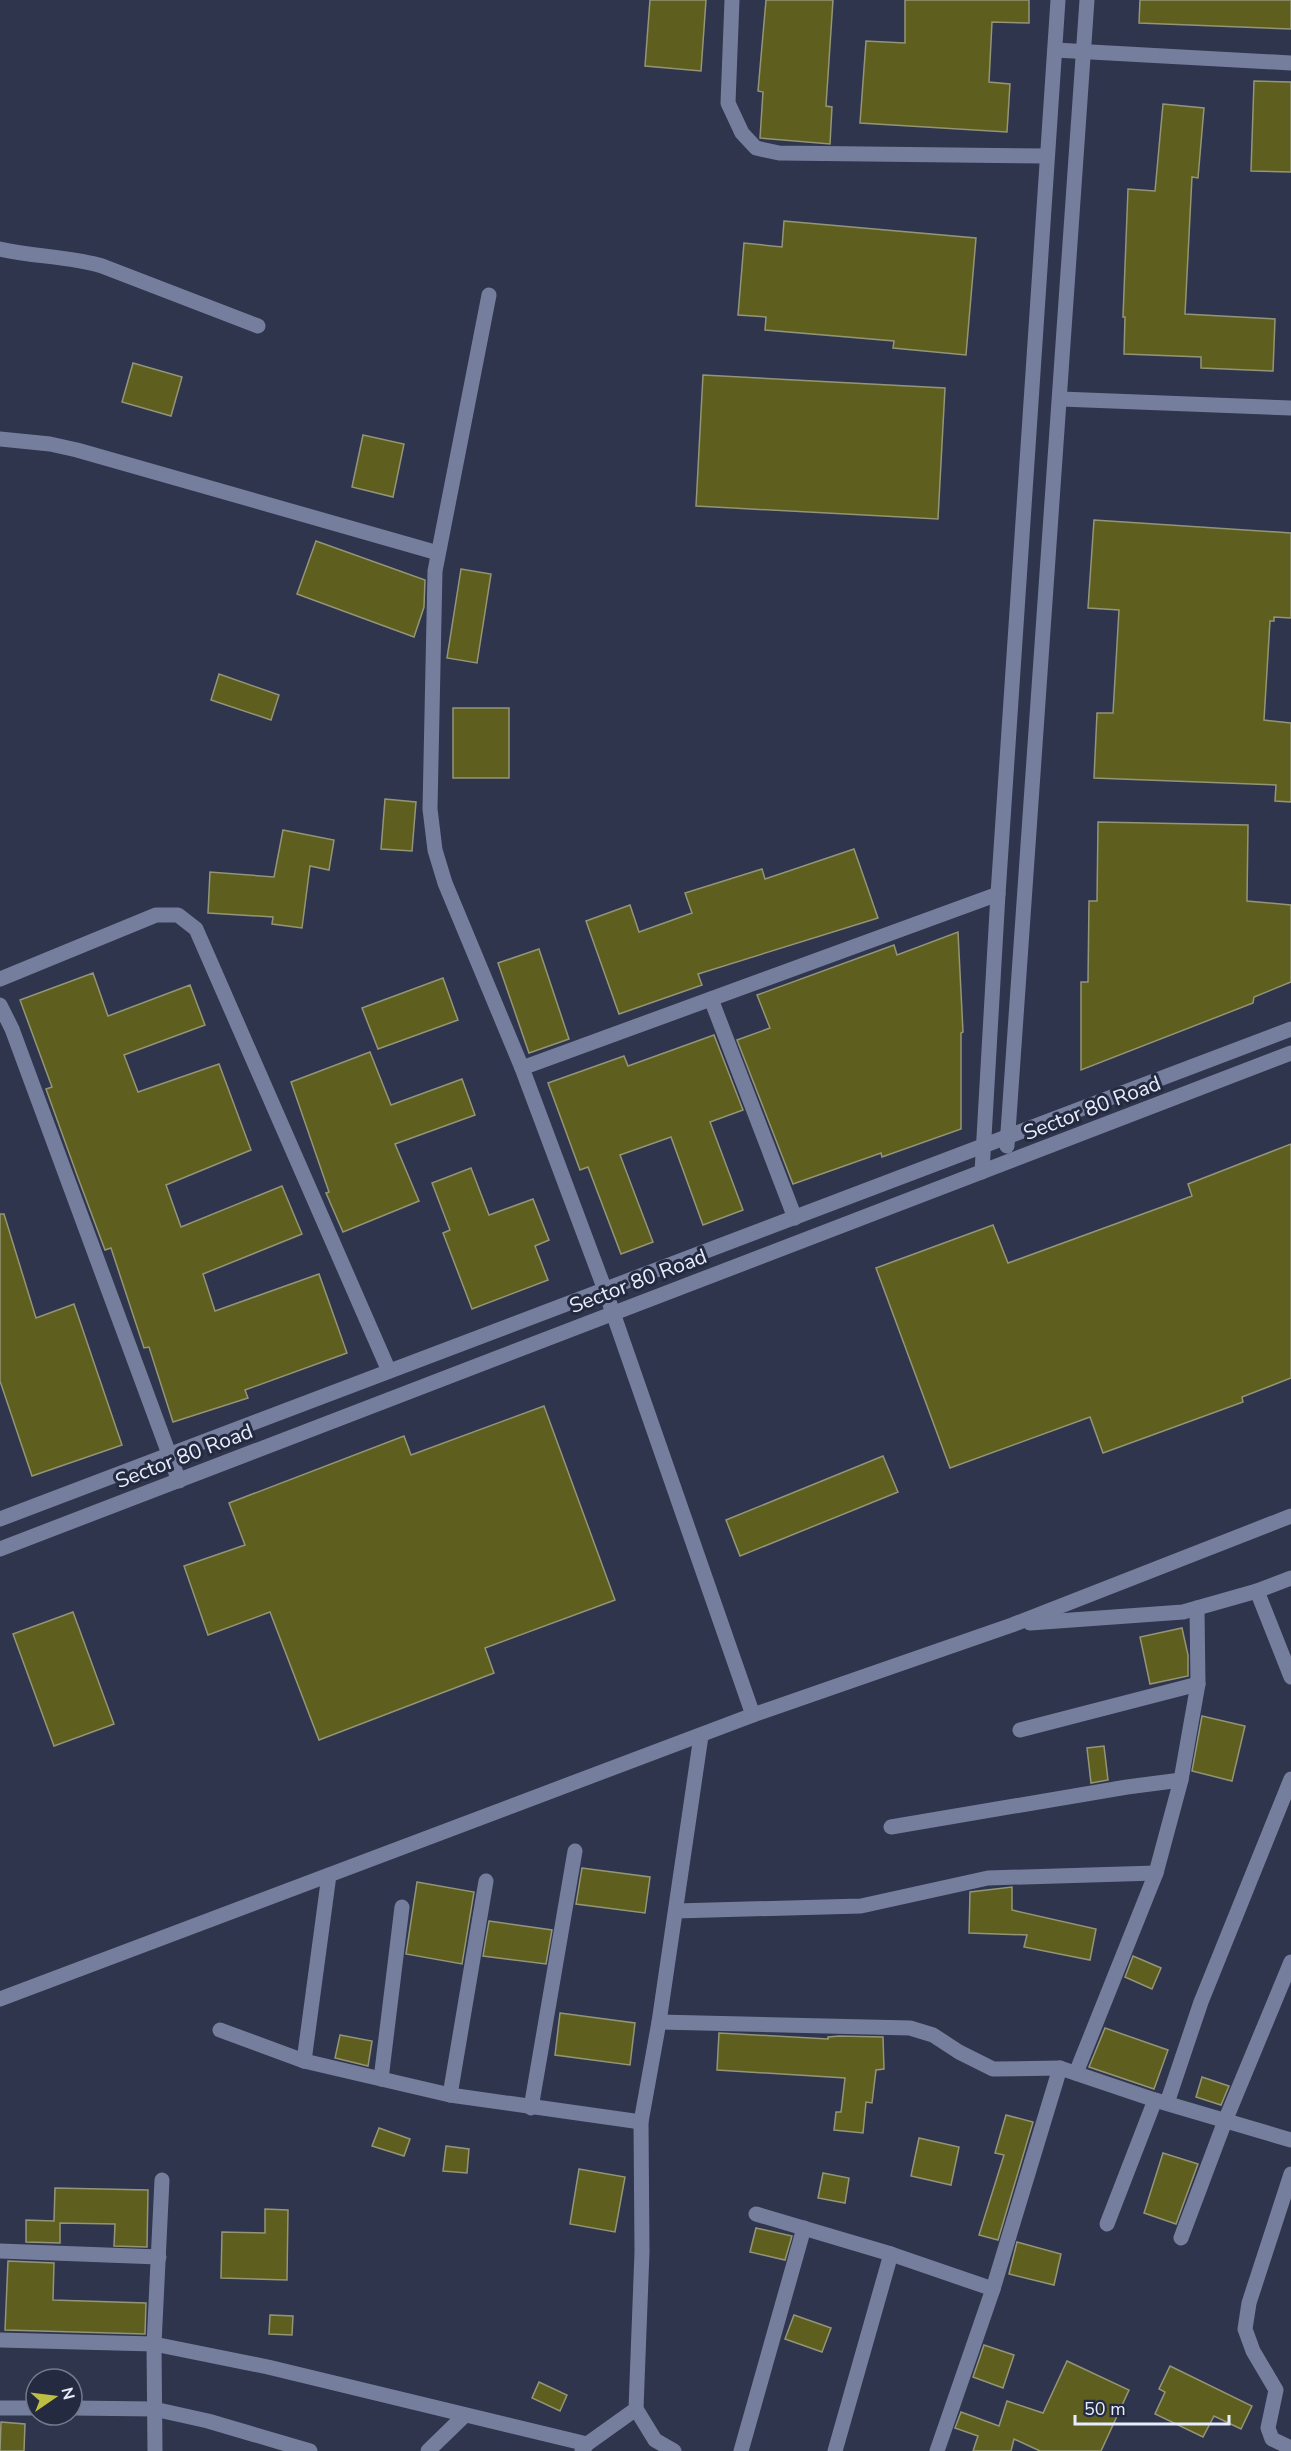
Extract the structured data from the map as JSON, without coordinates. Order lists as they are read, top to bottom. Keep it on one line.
{"streets":{"street":["Sector 80 Road"]},"scale_bar":"50 m","north":"right"}
